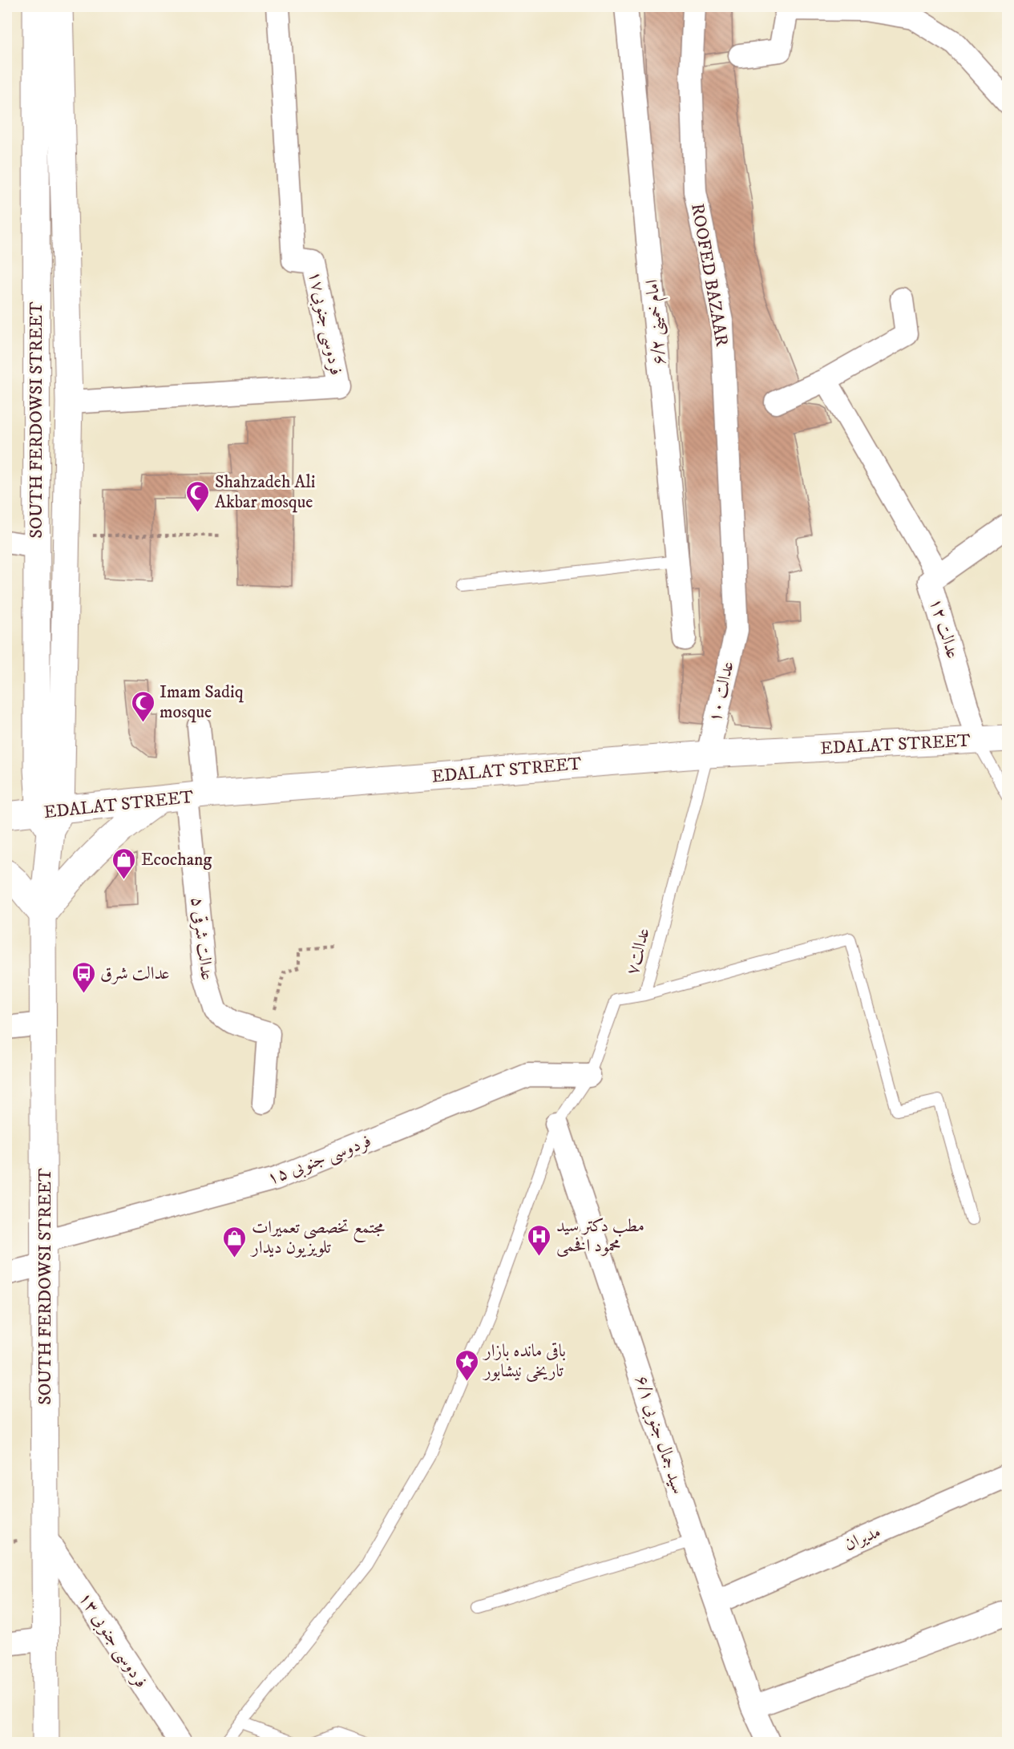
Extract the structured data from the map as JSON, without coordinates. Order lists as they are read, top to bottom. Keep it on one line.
{"streets":{"main road":["SOUTH FERDOWSI STREET","EDALAT STREET"],"street":["ROOFED BAZAAR","امام خمینی ۶/۲","فردوسی جنوبی۱۷","عدالت ۱۲","عدالت ۱۰","عدالت شرقی ۵","فردوسی جنوبی ۱۵","سید جمال جنوبی ۶/۱","مدیران","فردوسی جنوبی ۱۳"],"lane":["عدالت۷"]},"crossings":[["ROOFED BAZAAR","عدالت ۱۰"],["فردوسی جنوبی۱۷","SOUTH FERDOWSI STREET"],["SOUTH FERDOWSI STREET","EDALAT STREET"],["SOUTH FERDOWSI STREET","فردوسی جنوبی ۱۵"],["SOUTH FERDOWSI STREET","فردوسی جنوبی ۱۳"],["عدالت ۱۲","EDALAT STREET"],["عدالت ۱۰","EDALAT STREET"],["عدالت ۱۰","عدالت۷"],["EDALAT STREET","عدالت شرقی ۵"],["EDALAT STREET","عدالت۷"],["عدالت۷","فردوسی جنوبی ۱۵"],["عدالت۷","سید جمال جنوبی ۶/۱"],["سید جمال جنوبی ۶/۱","مدیران"]],"places":{"mosque":["Shahzadeh Ali Akbar mosque","Imam Sadiq mosque"],"shop":["Ecochang","مجتمع تخصصی تعمیرات تلویزیون دیدار"],"bus stop":["عدالت شرق"],"hospital":["مطب دکتر سید محمود افخمی"],"place":["باقی مانده بازار تاریخی نیشابور"]}}
